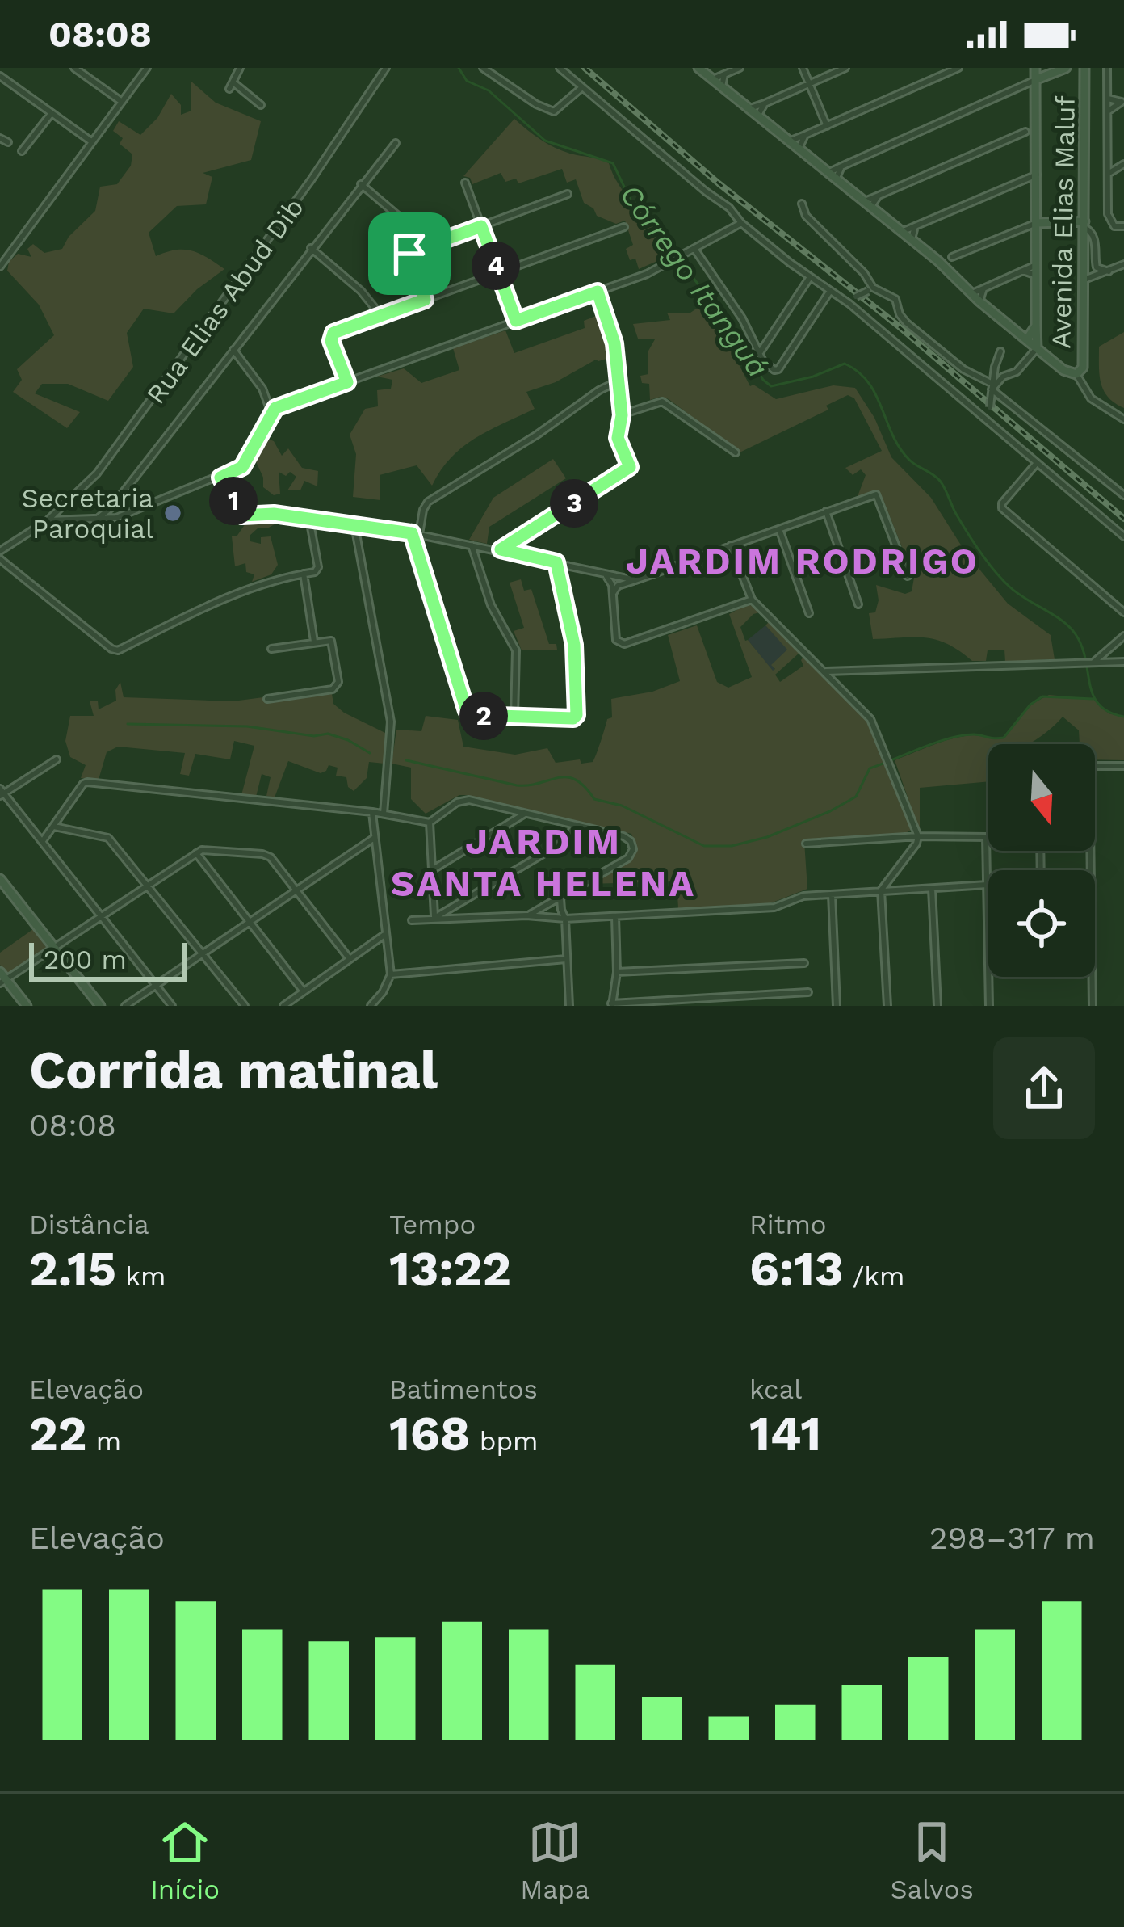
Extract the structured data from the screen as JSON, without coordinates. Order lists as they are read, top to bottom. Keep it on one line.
{"streets":{"street":["Avenida Elias Maluf","Rua Elias Abud Dib"]},"districts":["JARDIM RODRIGO","JARDIM SANTA HELENA"],"water":["Córrego Itanguá"],"places":["Secretaria Paroquial"],"scale_bar":"200 m","north":"bottom","page":{"status":"08:08","pins":["4","1","3","2"],"scale":"200 m","heading":["Corrida matinal","08:08"],"stats":[["Distância","2.15 km"],["Tempo","13:22"],["Ritmo","6:13 /km"],["Elevação","22 m"],["Batimentos","168 bpm"],["kcal","141"]],"chart":["Elevação","298–317 m"],"tabs":["Início","Mapa","Salvos"]}}
